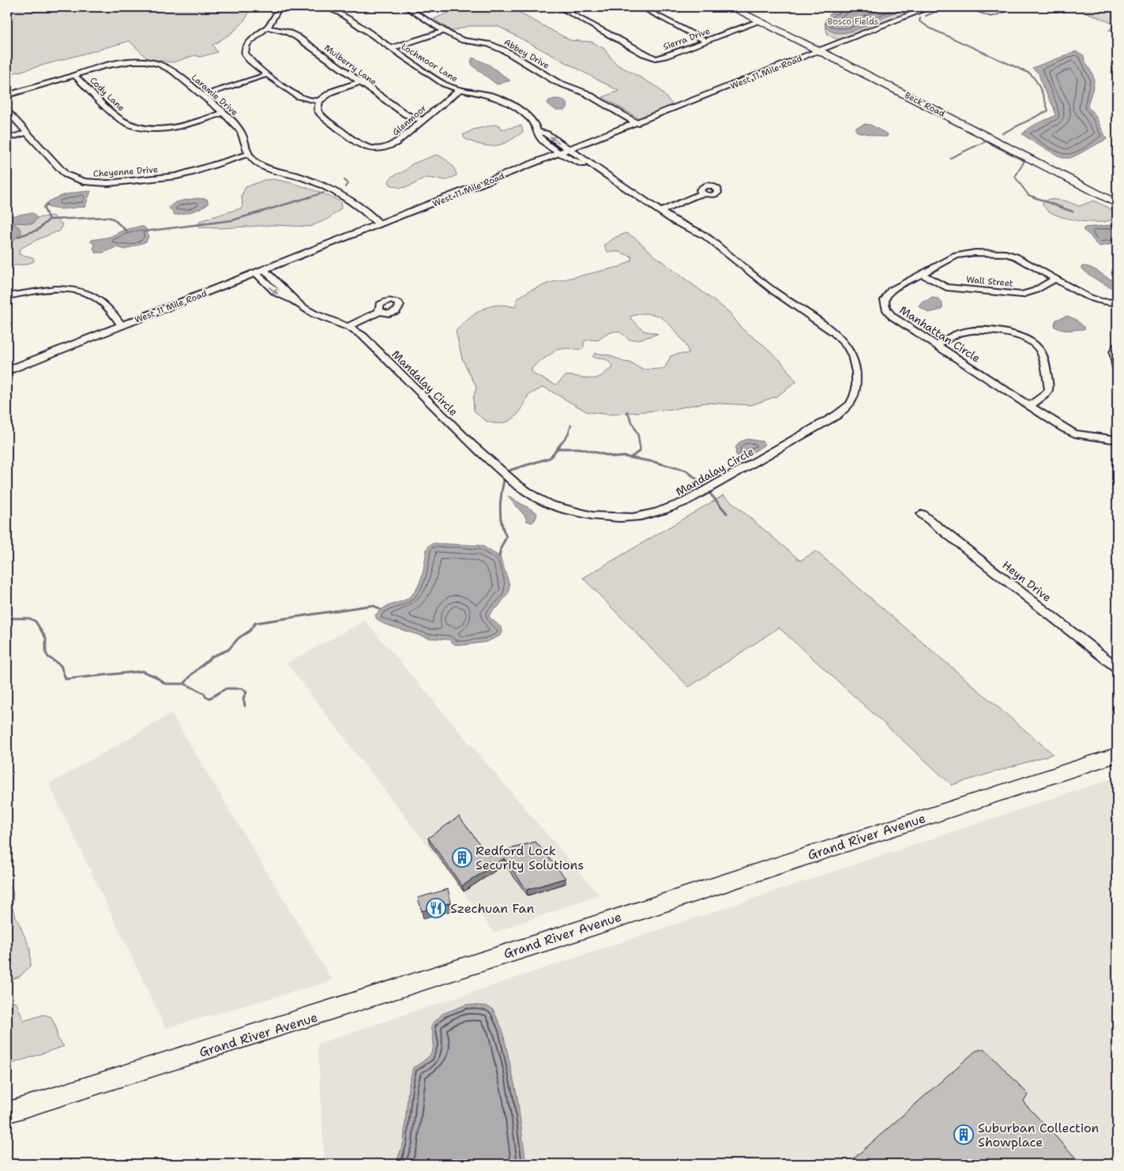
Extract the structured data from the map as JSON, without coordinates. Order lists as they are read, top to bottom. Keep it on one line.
{"streets":{"main road":["Beck Road","Grand River Avenue"],"street":["Sierra Drive","Abbey Drive","Lochmoor Lane","Mulberry Lane","West 11 Mile Road","Cody Lane","Laramie Drive","Glenmoor","Cheyenne Drive","Wall Street","Manhattan Circle","Mandalay Circle","Heyn Drive"]},"crossings":[["Sierra Drive","Beck Road"],["Abbey Drive","West 11 Mile Road"],["Lochmoor Lane","West 11 Mile Road"],["Lochmoor Lane","Glenmoor"],["Lochmoor Lane","Mandalay Circle"],["Mulberry Lane","Glenmoor"],["West 11 Mile Road","Beck Road"],["West 11 Mile Road","Mandalay Circle"],["Cody Lane","Laramie Drive"],["Laramie Drive","Cheyenne Drive"],["Wall Street","Manhattan Circle"]],"parks":["Bosco Fields"],"places":{"building":["Redford Lock Security Solutions","Suburban Collection Showplace"],"restaurant":["Szechuan Fan"]}}
